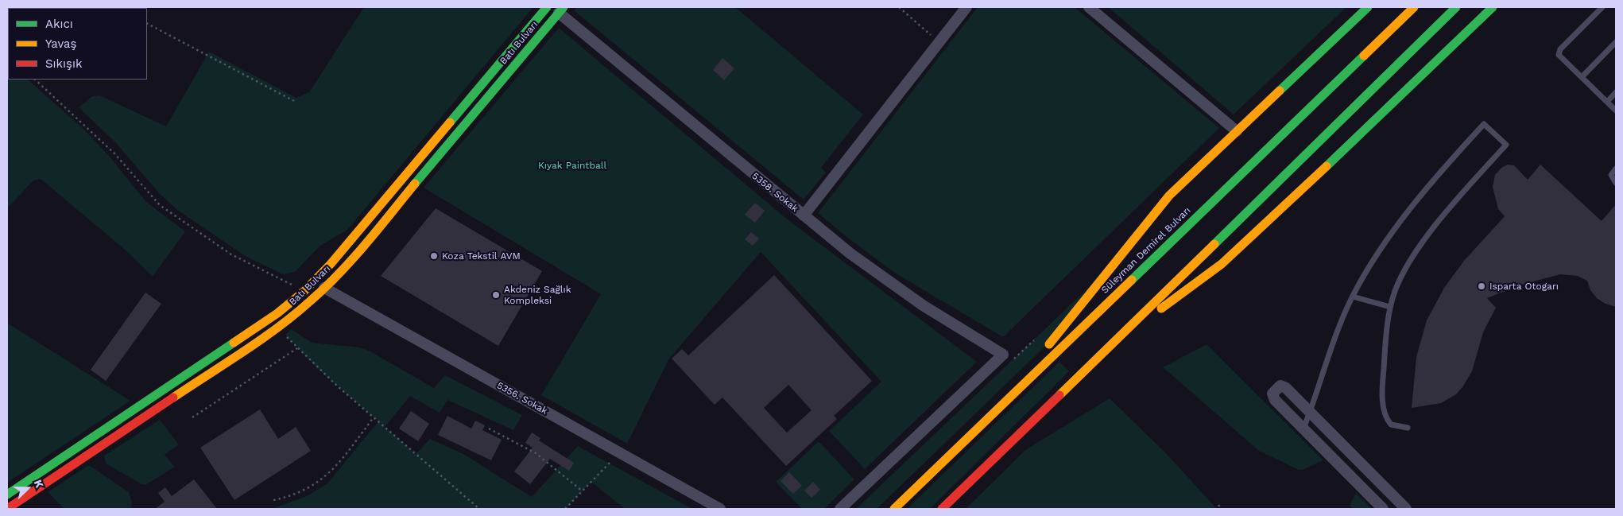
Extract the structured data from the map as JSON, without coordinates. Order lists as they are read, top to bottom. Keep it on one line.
{"streets":{"main road":["Batı Bulvarı","Süleyman Demirel Bulvarı"],"street":["5358. Sokak","5356. Sokak"]},"crossings":[["Batı Bulvarı","5358. Sokak"],["Batı Bulvarı","5356. Sokak"]],"parks":["Kıyak Paintball"],"places":["Koza Tekstil AVM","Isparta Otogarı","Akdeniz Sağlık Kompleksi"],"legend":["Akıcı","Yavaş","Sıkışık"],"north":"right"}
